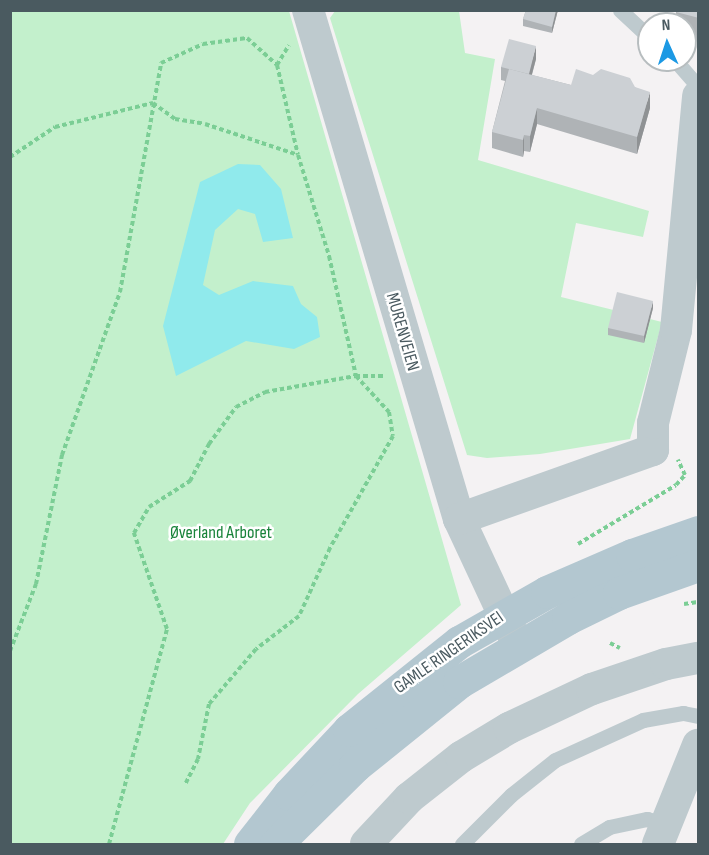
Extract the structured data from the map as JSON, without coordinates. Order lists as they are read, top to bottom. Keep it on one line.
{"streets":{"main road":["GAMLE RINGERIKSVEI"],"street":["MURENVEIEN"]},"crossings":[["MURENVEIEN","GAMLE RINGERIKSVEI"]],"parks":["Øverland Arboret"],"north":"top"}
